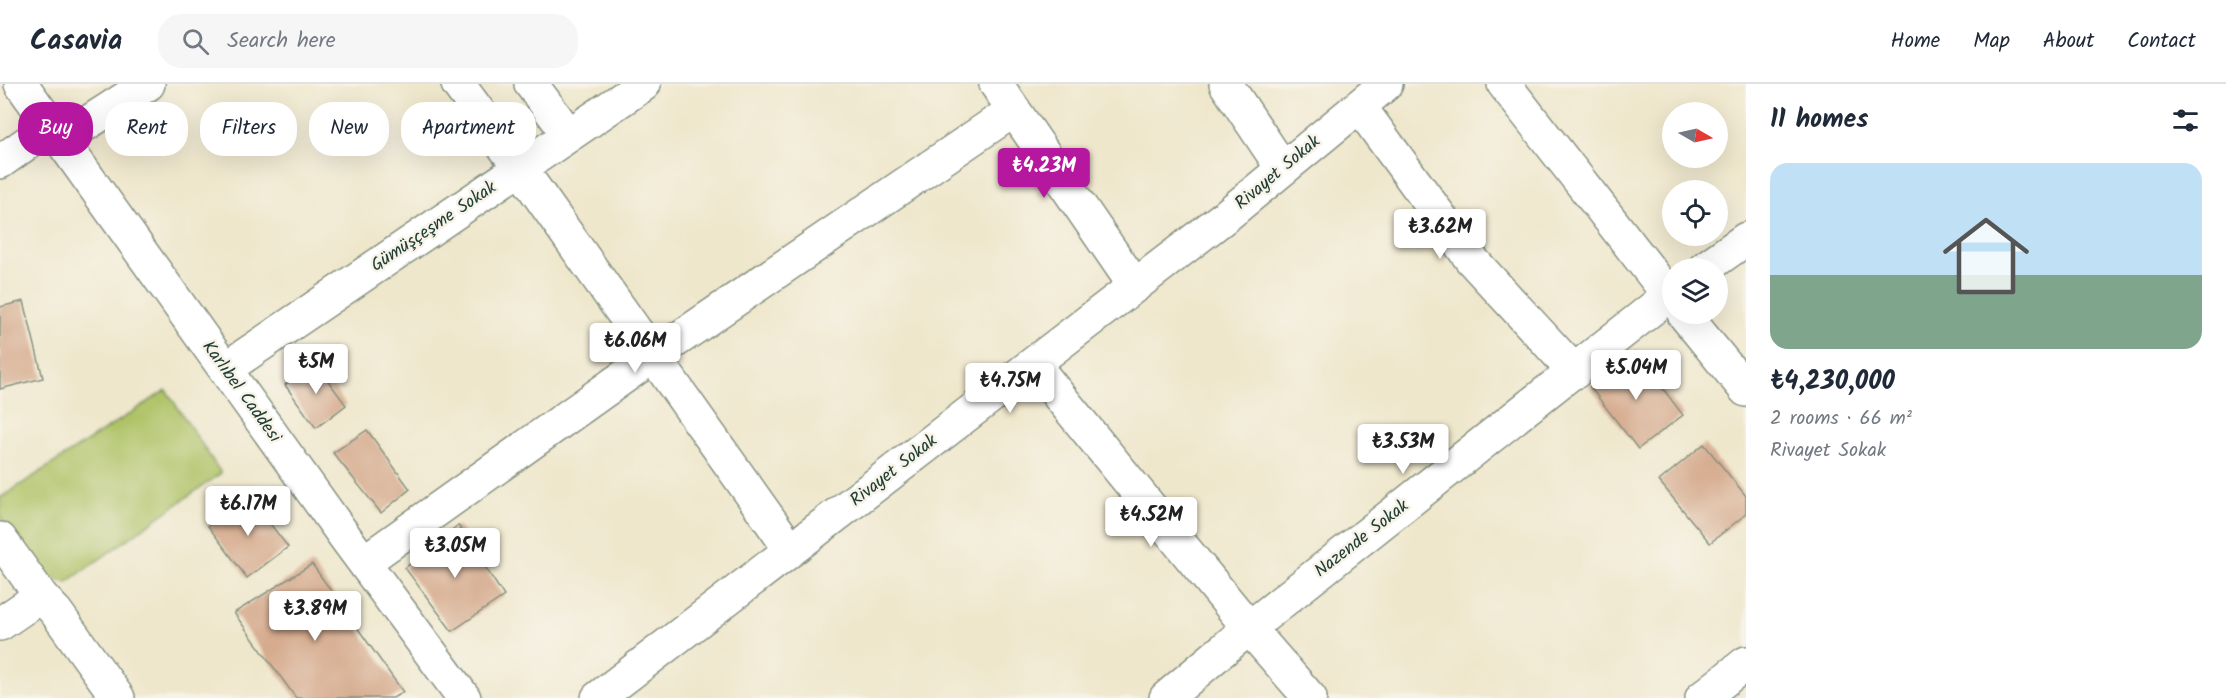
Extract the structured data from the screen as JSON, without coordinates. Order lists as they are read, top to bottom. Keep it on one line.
{"streets":{"street":["Rivayet Sokak","Gümüşçeşme Sokak","Karlıbel Caddesi","Nazende Sokak"]},"crossings":[["Gümüşçeşme Sokak","Karlıbel Caddesi"]],"north":"right","page":{"header":"Casavia","search":"Search here","nav":["Home","Map","About","Contact"],"heading":"11 homes","chip":["Buy","Rent","Filters","New","Apartment"],"price":["₺4.23M","₺3.62M","₺6.06M","₺5M","₺5.04M","₺4.75M","₺3.53M","₺6.17M","₺4.52M","₺3.05M","₺3.89M"],"list":[{"name":"₺4,230,000","note":"2 rooms · 66 m² · Rivayet Sokak"}]}}
